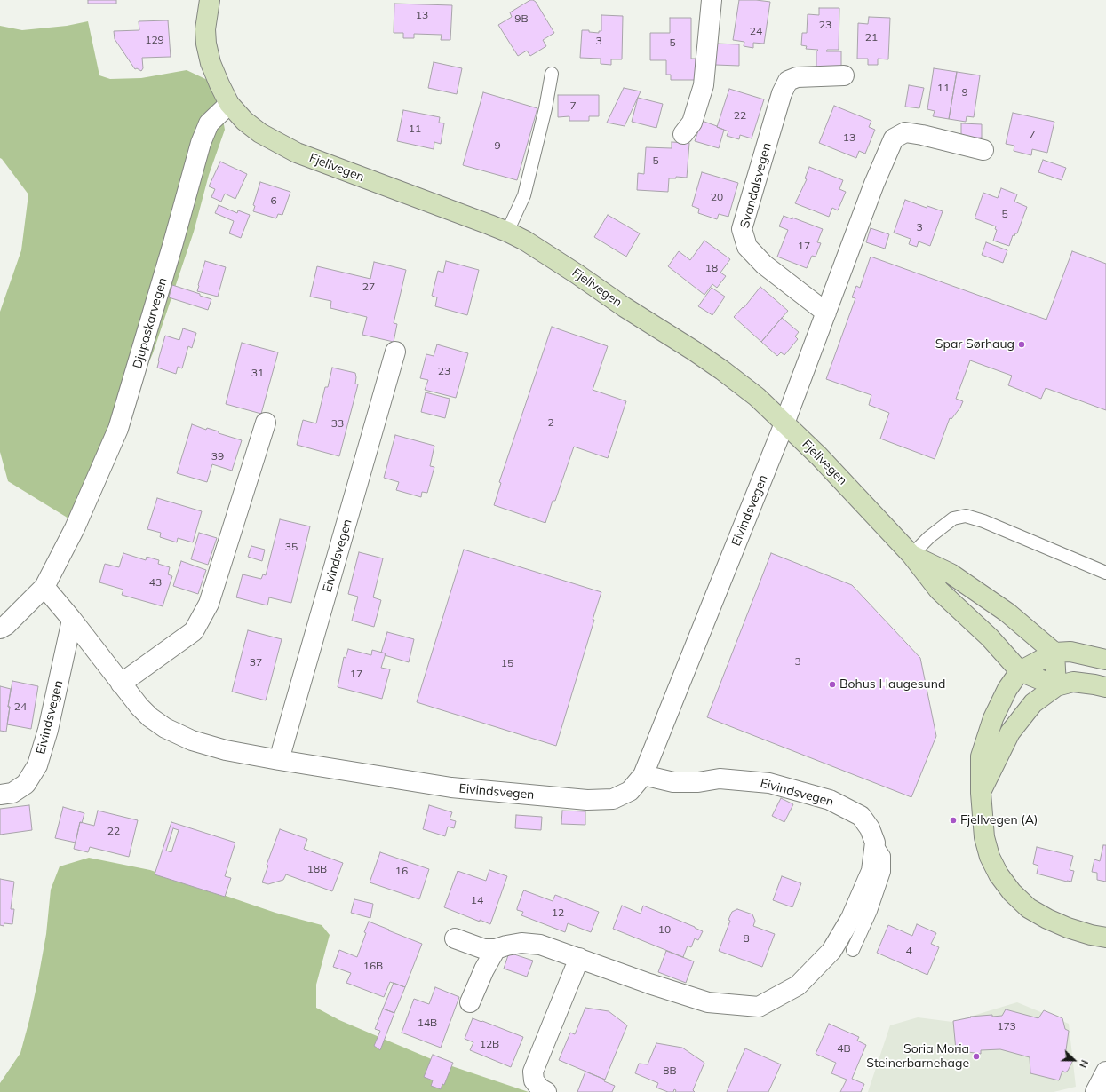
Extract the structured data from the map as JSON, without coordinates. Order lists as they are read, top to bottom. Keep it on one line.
{"streets":{"main road":["Fjellvegen"],"street":["Svandalsvegen","Djupaskarvegen","Eivindsvegen"]},"crossings":[["Fjellvegen","Djupaskarvegen"],["Fjellvegen","Eivindsvegen"],["Djupaskarvegen","Eivindsvegen"]],"places":["Spar Sørhaug","Bohus Haugesund","Fjellvegen (A)","Soria Moria Steinerbarnehage"],"house_numbers":["13","9B","23","24","21","129","3","5","11","9","7","22","11","7","13","9","5","20","6","5","3","17","18","27","23","31","2","33","39","35","43","3","37","15","17","24","22","18B","16","14","12","10","8","4","16B","14B","173","12B","4B","8B"],"north":"right"}
